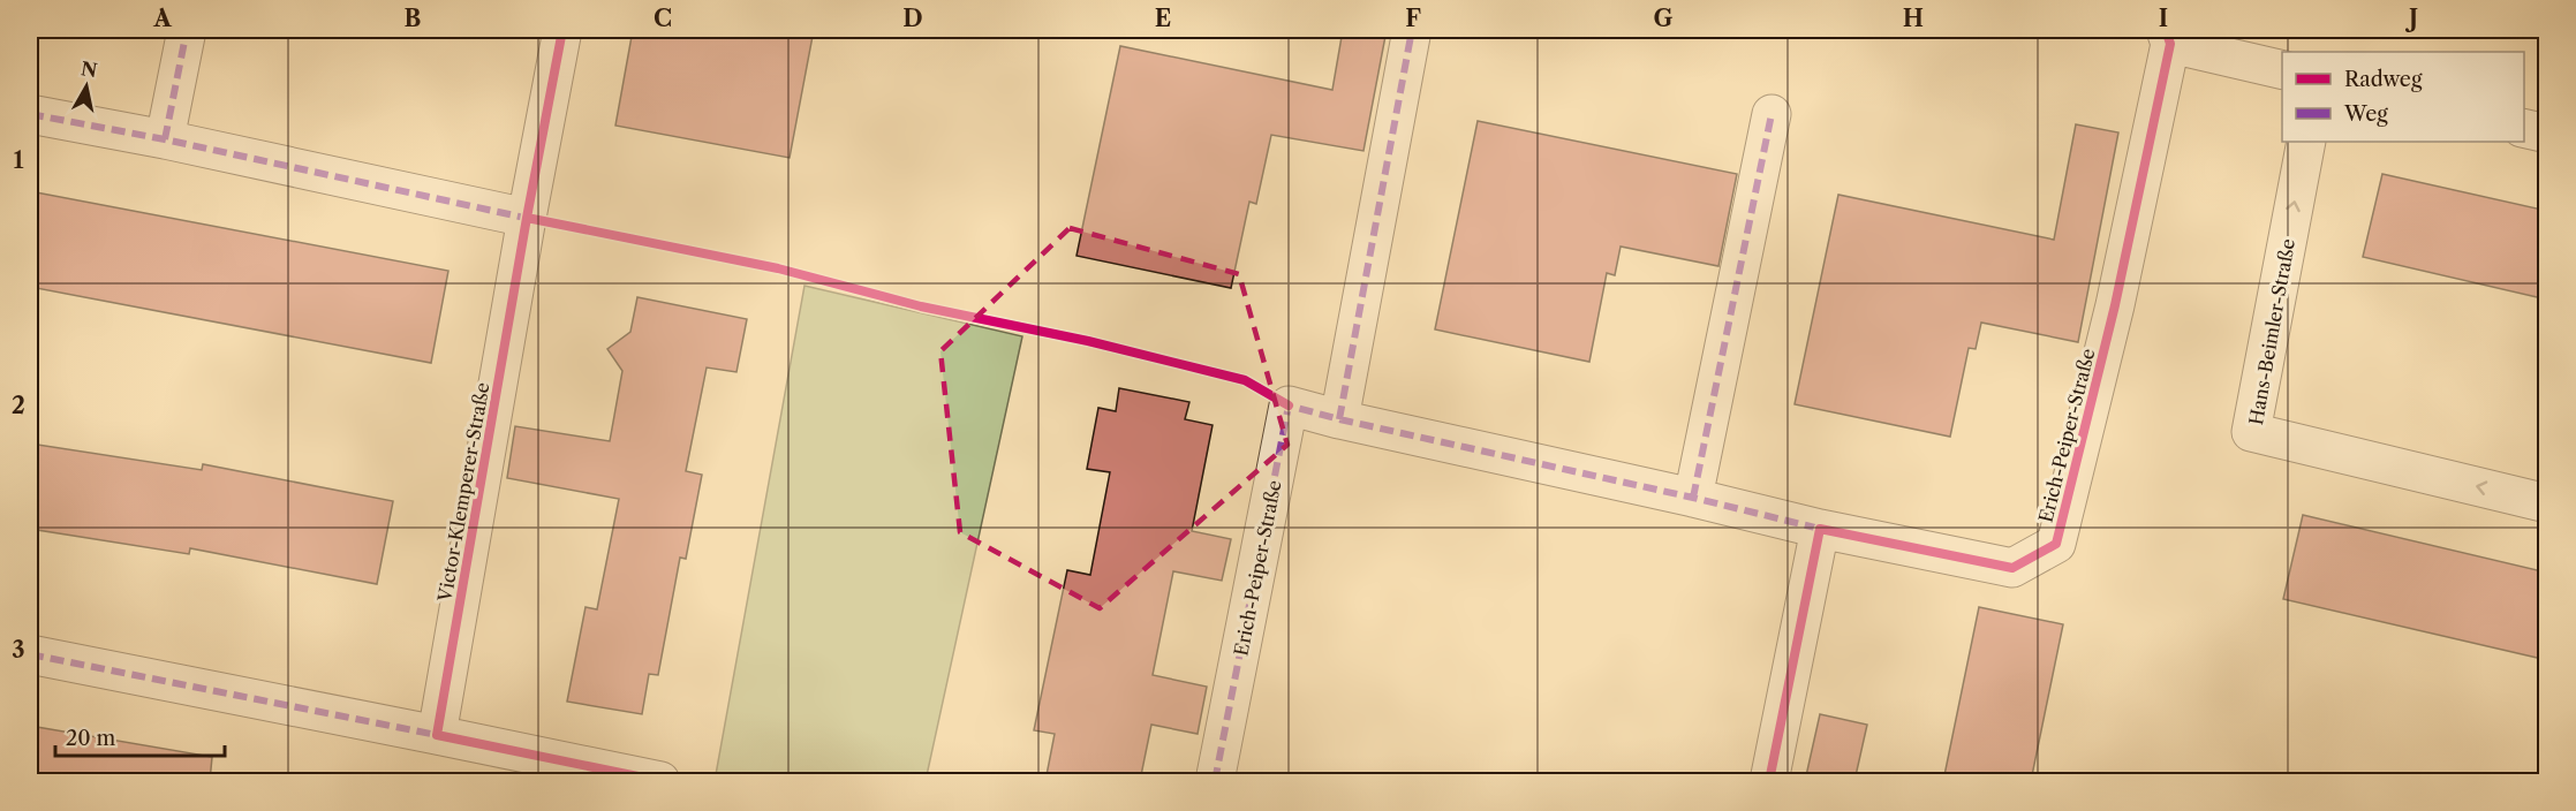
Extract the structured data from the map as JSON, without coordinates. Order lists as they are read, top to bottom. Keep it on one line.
{"streets":{"street":["Hans-Beimler-Straße","Erich-Peiper-Straße","Victor-Klemperer-Straße"]},"legend":["Radweg","Weg"],"scale_bar":"20 m","north":"top","grid":{"columns":["A","B","C","D","E","F","G","H","I","J"],"rows":["1","2","3"]}}
